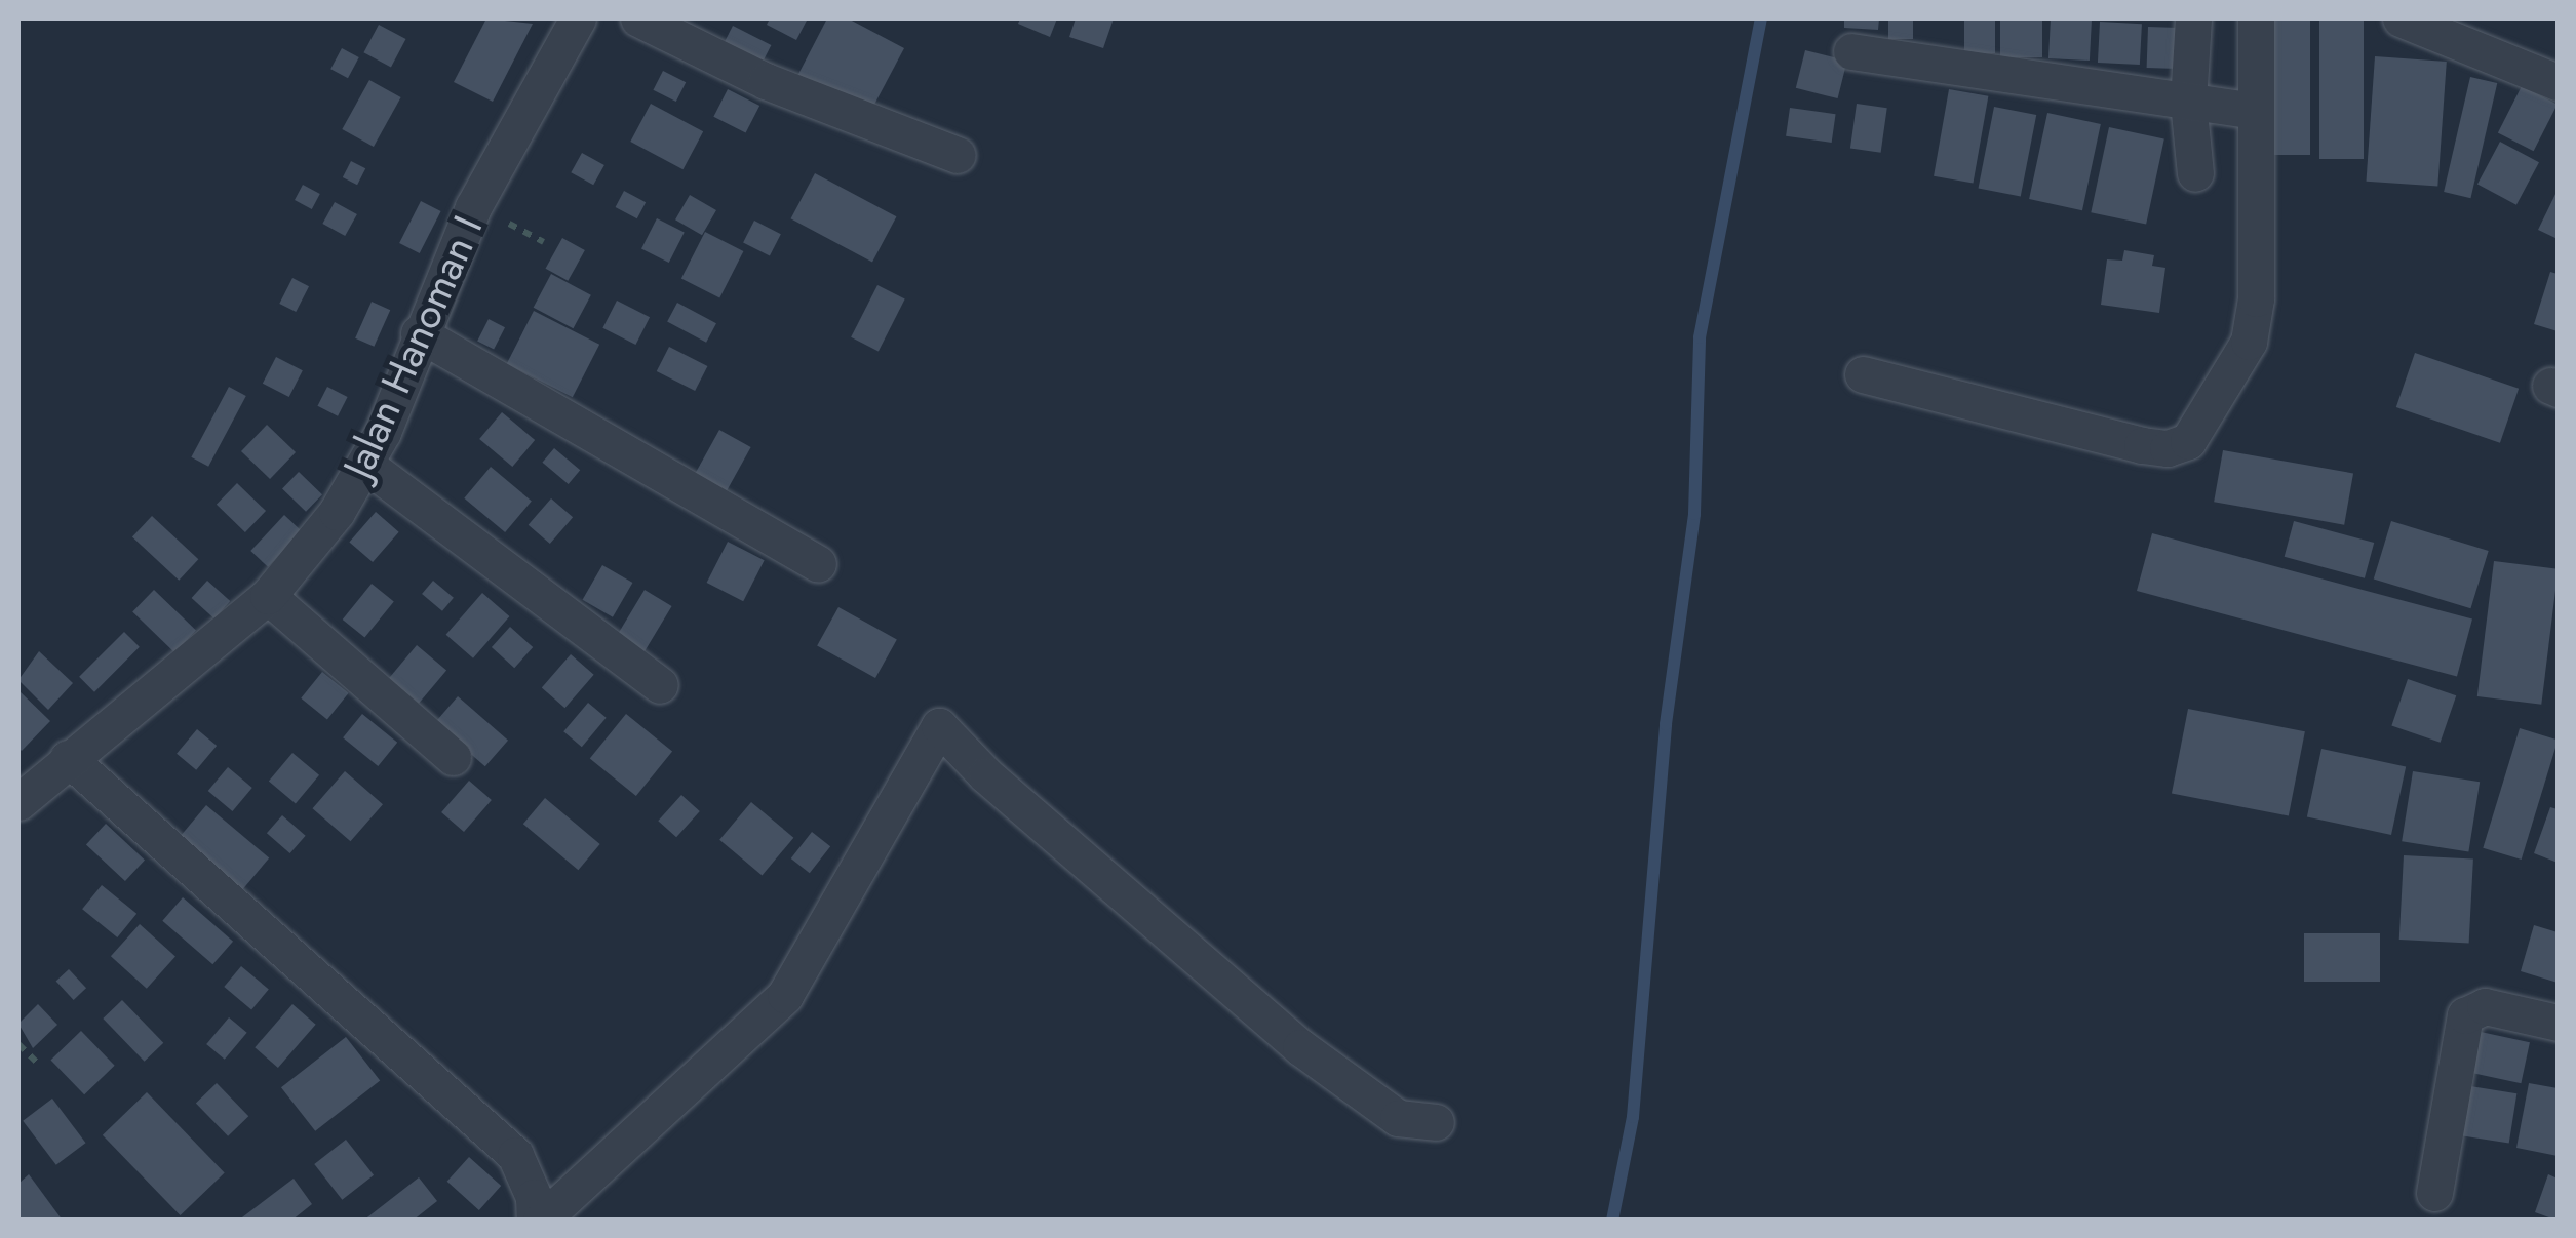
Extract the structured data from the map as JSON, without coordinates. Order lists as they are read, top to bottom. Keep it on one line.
{"streets":{"street":["Jalan Hanoman I"]}}
